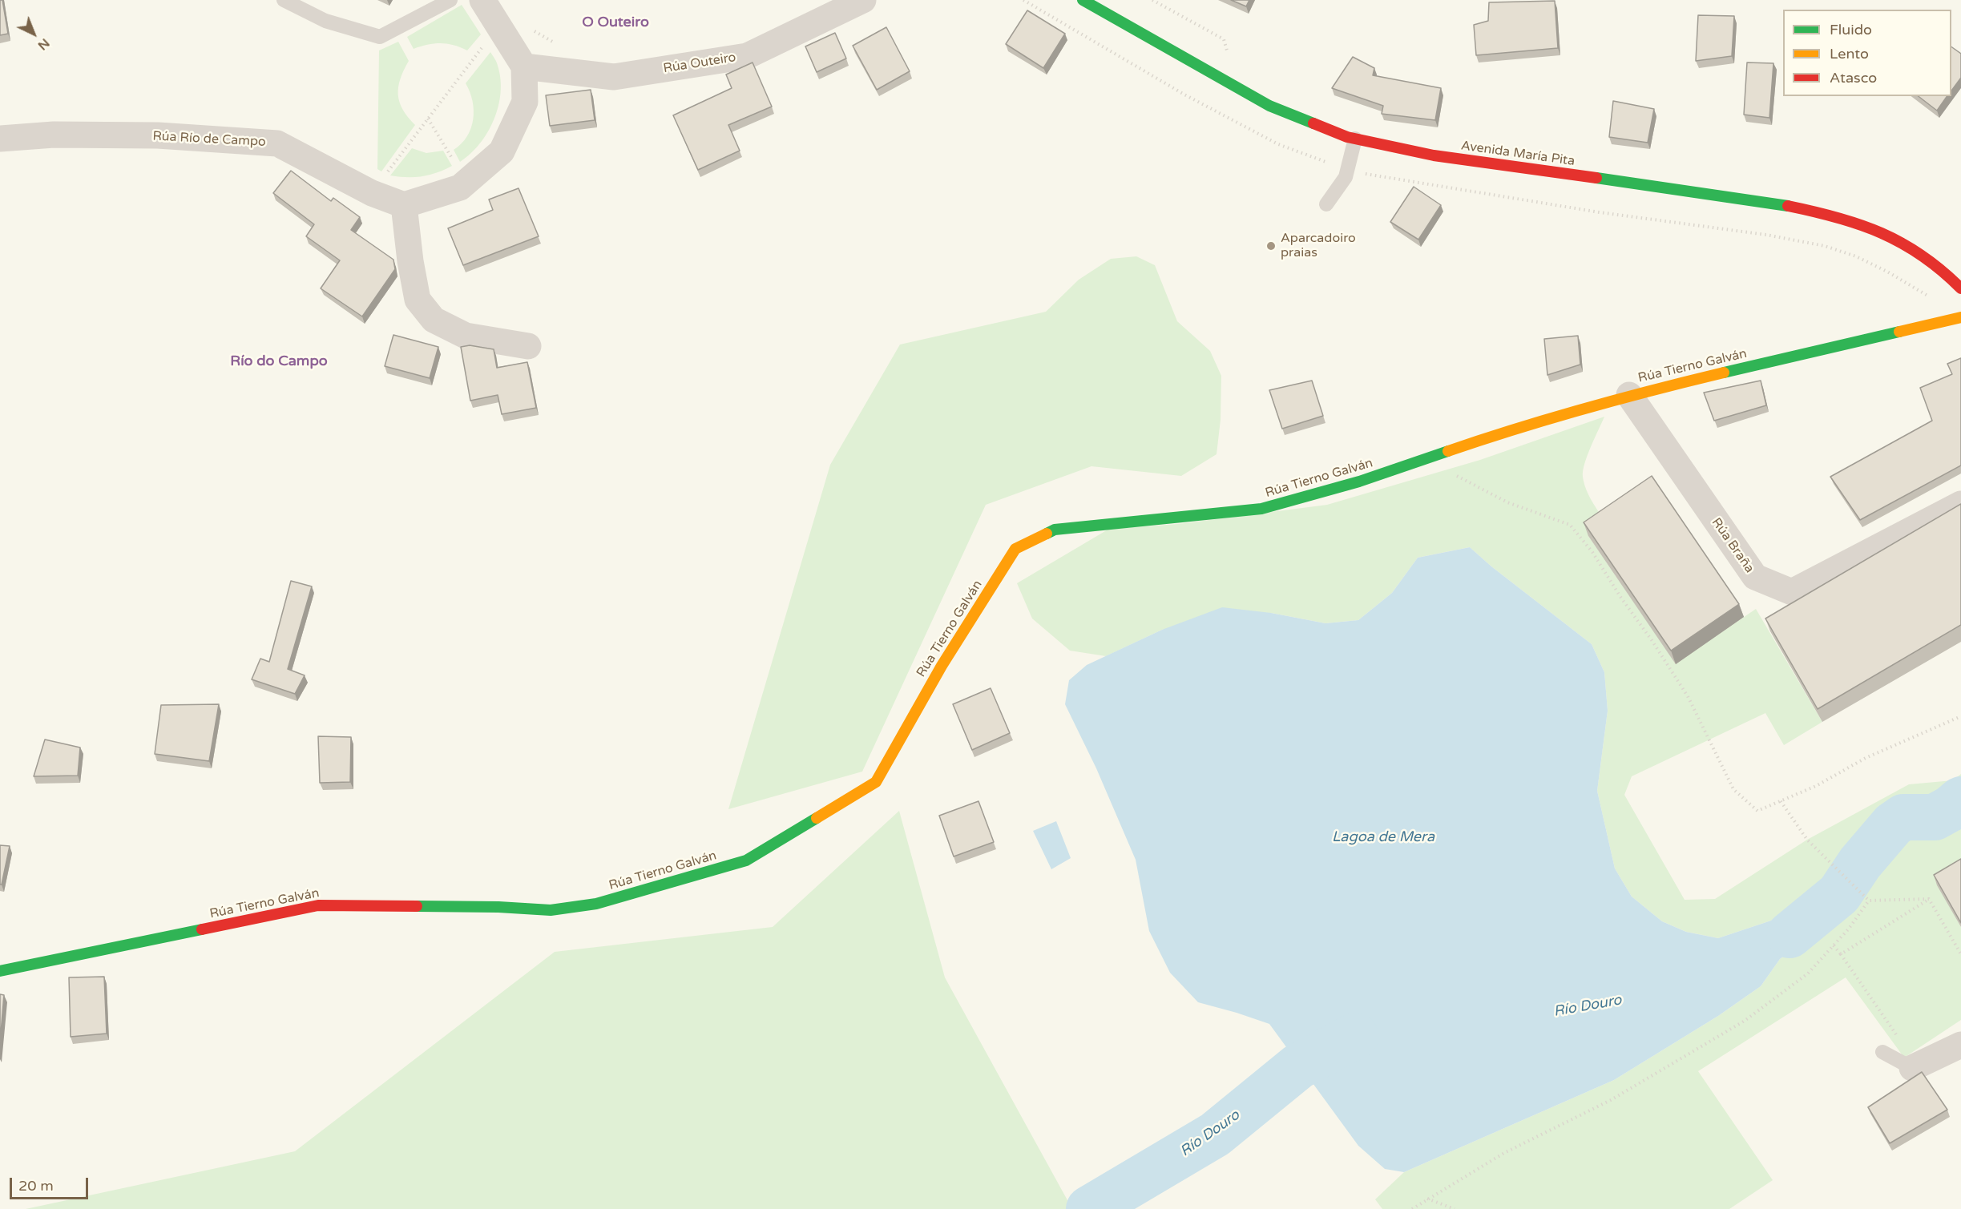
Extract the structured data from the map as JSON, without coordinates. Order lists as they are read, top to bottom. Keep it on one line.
{"streets":{"street":["Rúa Outeiro","Rúa Río de Campo","Avenida María Pita","Rúa Tierno Galván","Rúa Braña"]},"crossings":[["Rúa Tierno Galván","Rúa Braña"]],"districts":["O Outeiro","Río do Campo"],"water":["Lagoa de Mera","Río Douro"],"places":["Aparcadoiro praias"],"legend":["Fluido","Lento","Atasco"],"scale_bar":"20 m","north":"bottom right"}
